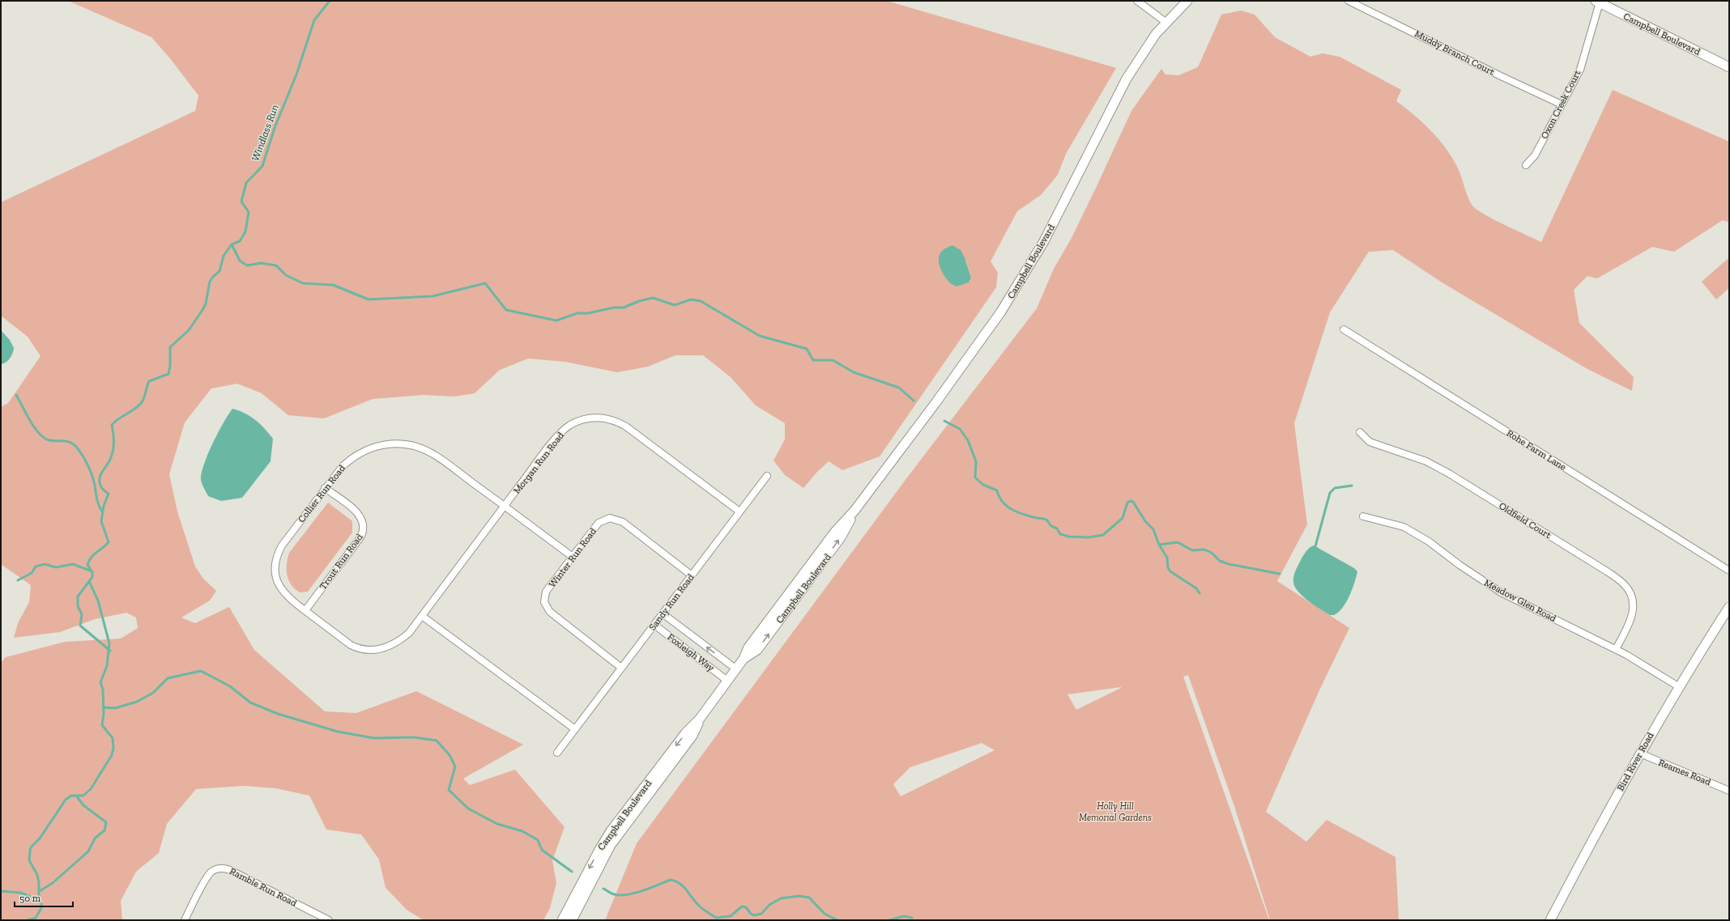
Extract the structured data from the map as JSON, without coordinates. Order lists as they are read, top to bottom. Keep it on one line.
{"streets":{"street":["Campbell Boulevard","Muddy Branch Court","Oxon Creek Court","Rohe Farm Lane","Morgan Run Road","Collier Run Road","Oldfield Court","Winter Run Road","Trout Run Road","Meadow Glen Road","Sandy Run Road","Foxleigh Way","Bird River Road","Reames Road","Ramble Run Road"]},"crossings":[["Campbell Boulevard","Oxon Creek Court"],["Campbell Boulevard","Foxleigh Way"],["Muddy Branch Court","Oxon Creek Court"],["Morgan Run Road","Collier Run Road"],["Morgan Run Road","Sandy Run Road"],["Collier Run Road","Winter Run Road"],["Collier Run Road","Trout Run Road"],["Oldfield Court","Meadow Glen Road"],["Winter Run Road","Sandy Run Road"],["Meadow Glen Road","Bird River Road"],["Sandy Run Road","Foxleigh Way"],["Bird River Road","Reames Road"]],"water":["Windlass Run"],"parks":["Holly Hill Memorial Gardens"],"scale_bar":"50 m"}
